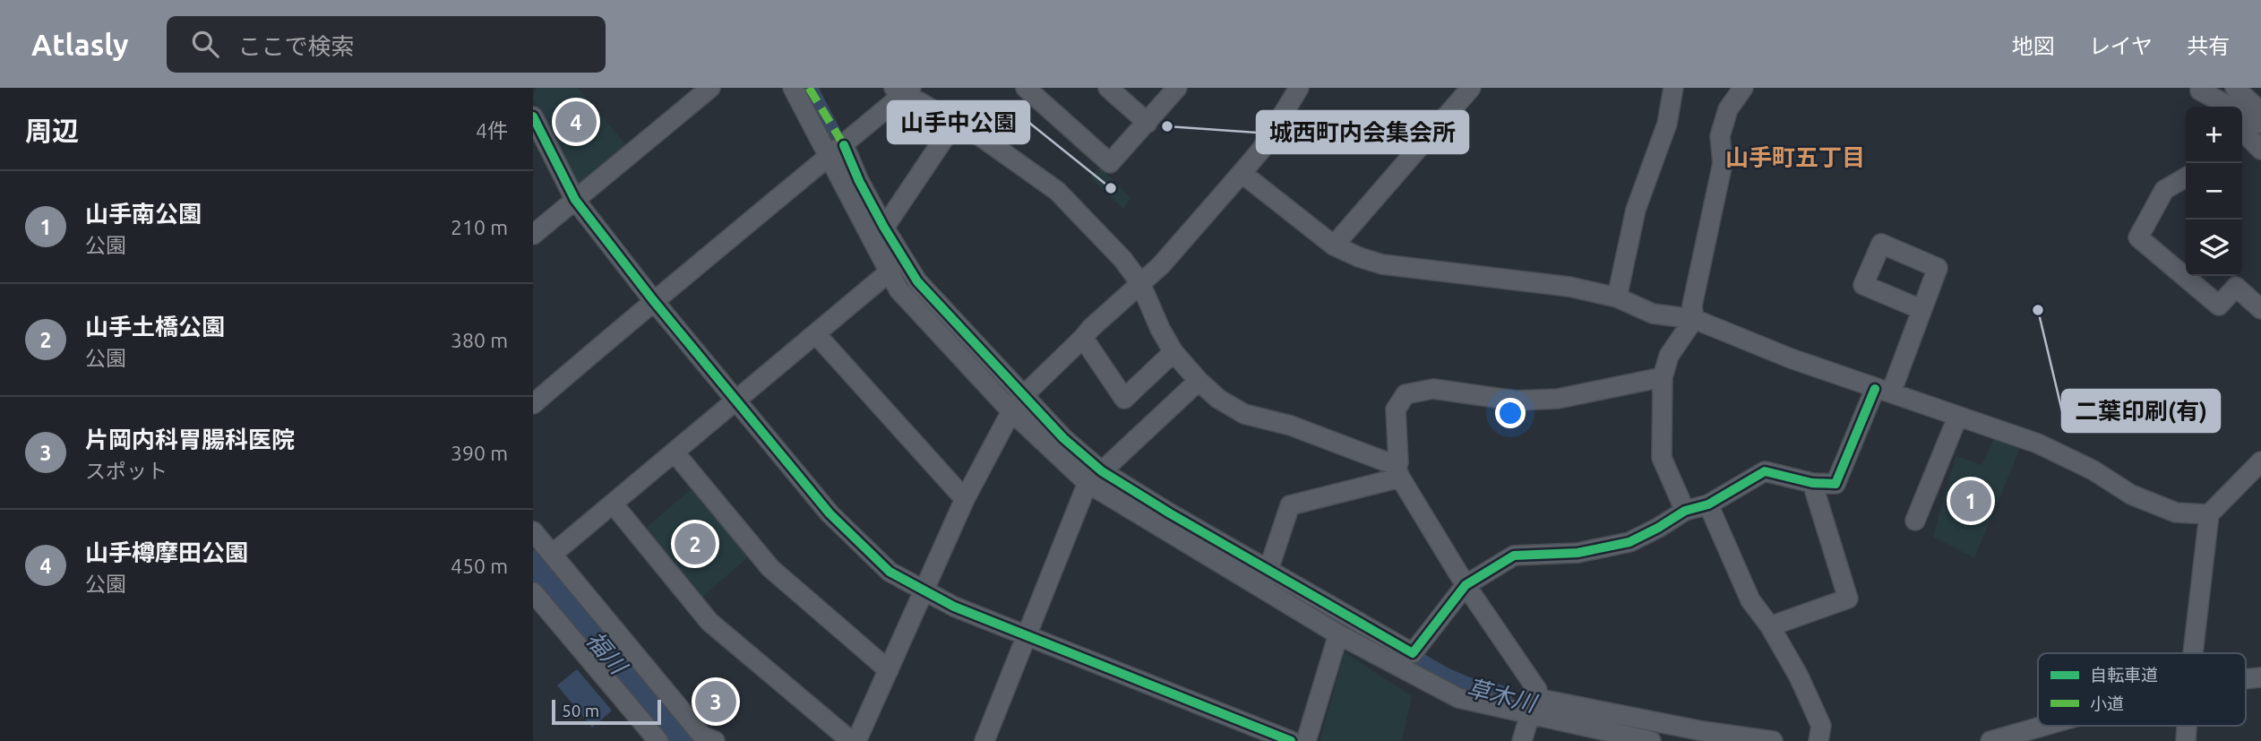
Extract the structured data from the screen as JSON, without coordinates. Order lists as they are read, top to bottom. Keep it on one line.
{"districts":["山手町五丁目"],"water":["福川","草木川"],"places":["城西町内会集会所","山手中公園","二葉印刷(有)"],"legend":["自転車道","小道"],"scale_bar":"50 m","page":{"header":"Atlasly","search":"ここで検索","nav":["地図","レイヤ","共有"],"heading":["周辺","4件"],"pins":["4","1","2","3"],"map_buttons":["+","−"],"list":[{"mark":"1","name":"山手南公園","note":"公園","value":"210 m"},{"mark":"2","name":"山手土橋公園","note":"公園","value":"380 m"},{"mark":"3","name":"片岡内科胃腸科医院","note":"スポット","value":"390 m"},{"mark":"4","name":"山手樽摩田公園","note":"公園","value":"450 m"}],"scale":"50 m"}}
